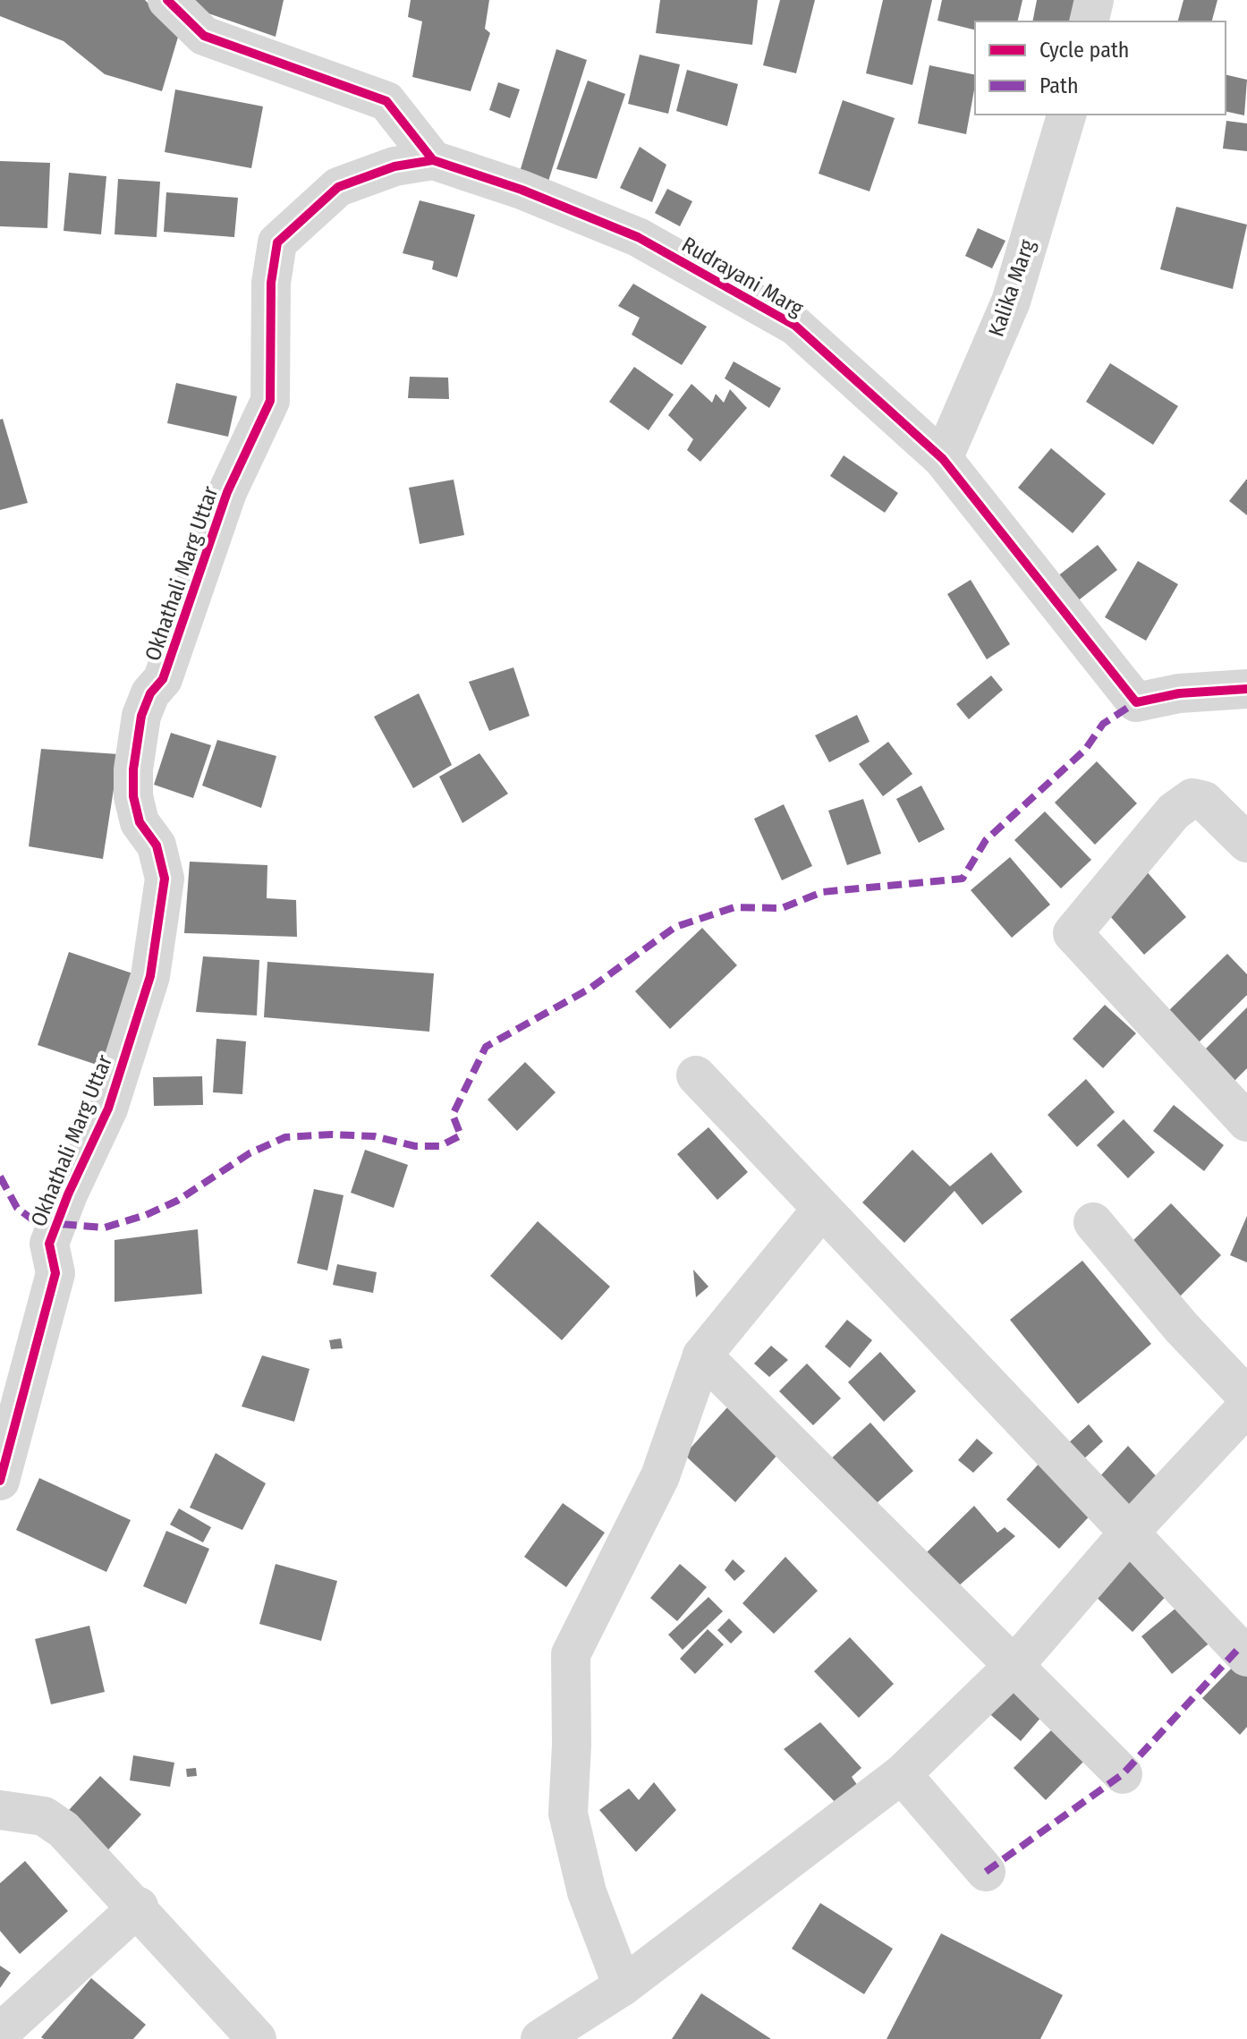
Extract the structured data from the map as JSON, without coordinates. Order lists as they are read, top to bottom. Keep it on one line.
{"streets":{"street":["Rudrayani Marg","Kalika Marg","Okhathali Marg Uttar"]},"crossings":[["Rudrayani Marg","Kalika Marg"],["Rudrayani Marg","Okhathali Marg Uttar"]],"legend":["Cycle path","Path"]}
